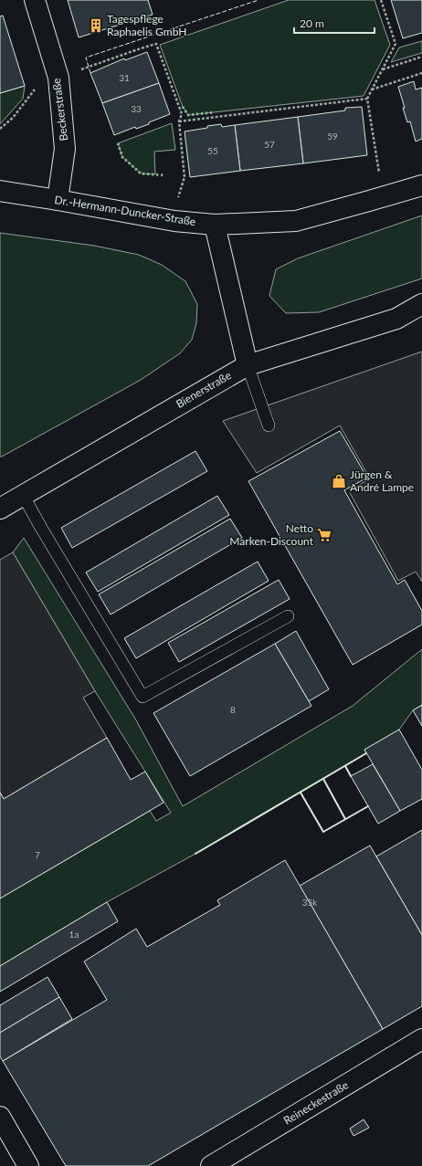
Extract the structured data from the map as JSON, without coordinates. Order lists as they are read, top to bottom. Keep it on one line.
{"streets":{"street":["Beckerstraße","Dr.-Hermann-Duncker-Straße","Bienerstraße","Reineckestraße"]},"crossings":[["Beckerstraße","Dr.-Hermann-Duncker-Straße"]],"places":{"building":["Tagespflege Raphaelis GmbH"],"shop":["Jürgen & André Lampe"],"supermarket":["Netto Marken-Discount"]},"house_numbers":["31","33","59","57","55","8","7","35k","1a"],"scale_bar":"20 m"}
